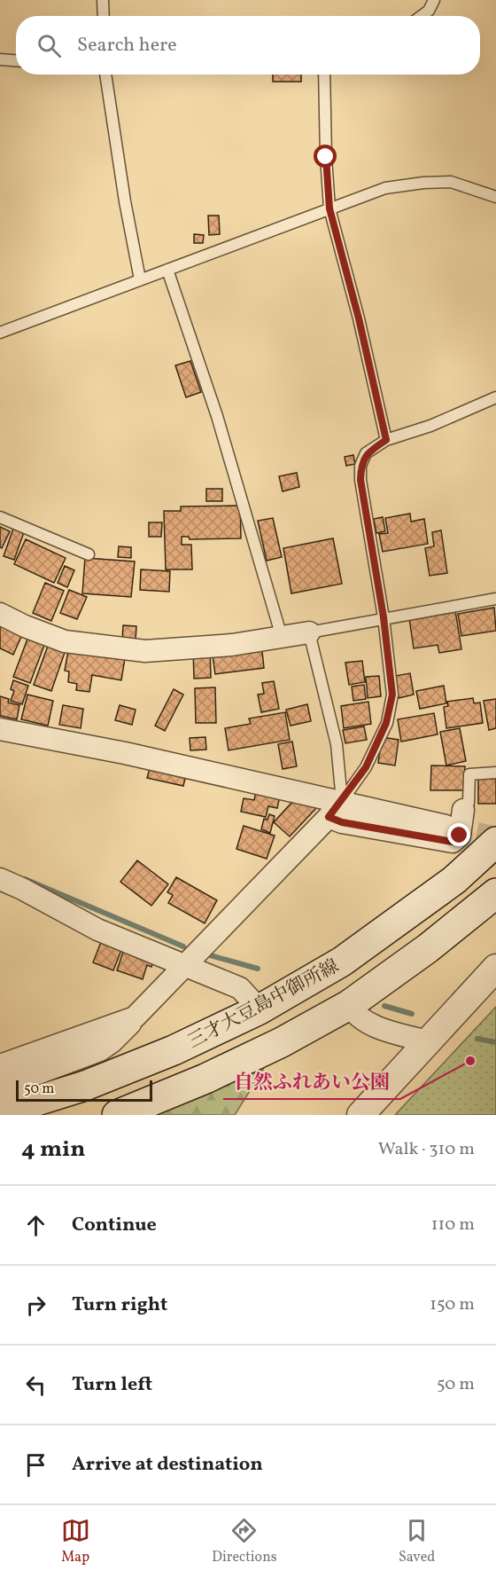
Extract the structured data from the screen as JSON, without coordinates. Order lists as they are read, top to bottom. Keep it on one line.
{"streets":{"main road":["三才大豆島中御所線"]},"places":["自然ふれあい公園"],"scale_bar":"50 m","page":{"search":"Search here","scale":"50 m","heading":["4 min","Walk · 310 m"],"list":[["Continue","110 m"],["Turn right","150 m"],["Turn left","50 m"],"Arrive at destination"],"nav":["Map","Directions","Saved"]}}
